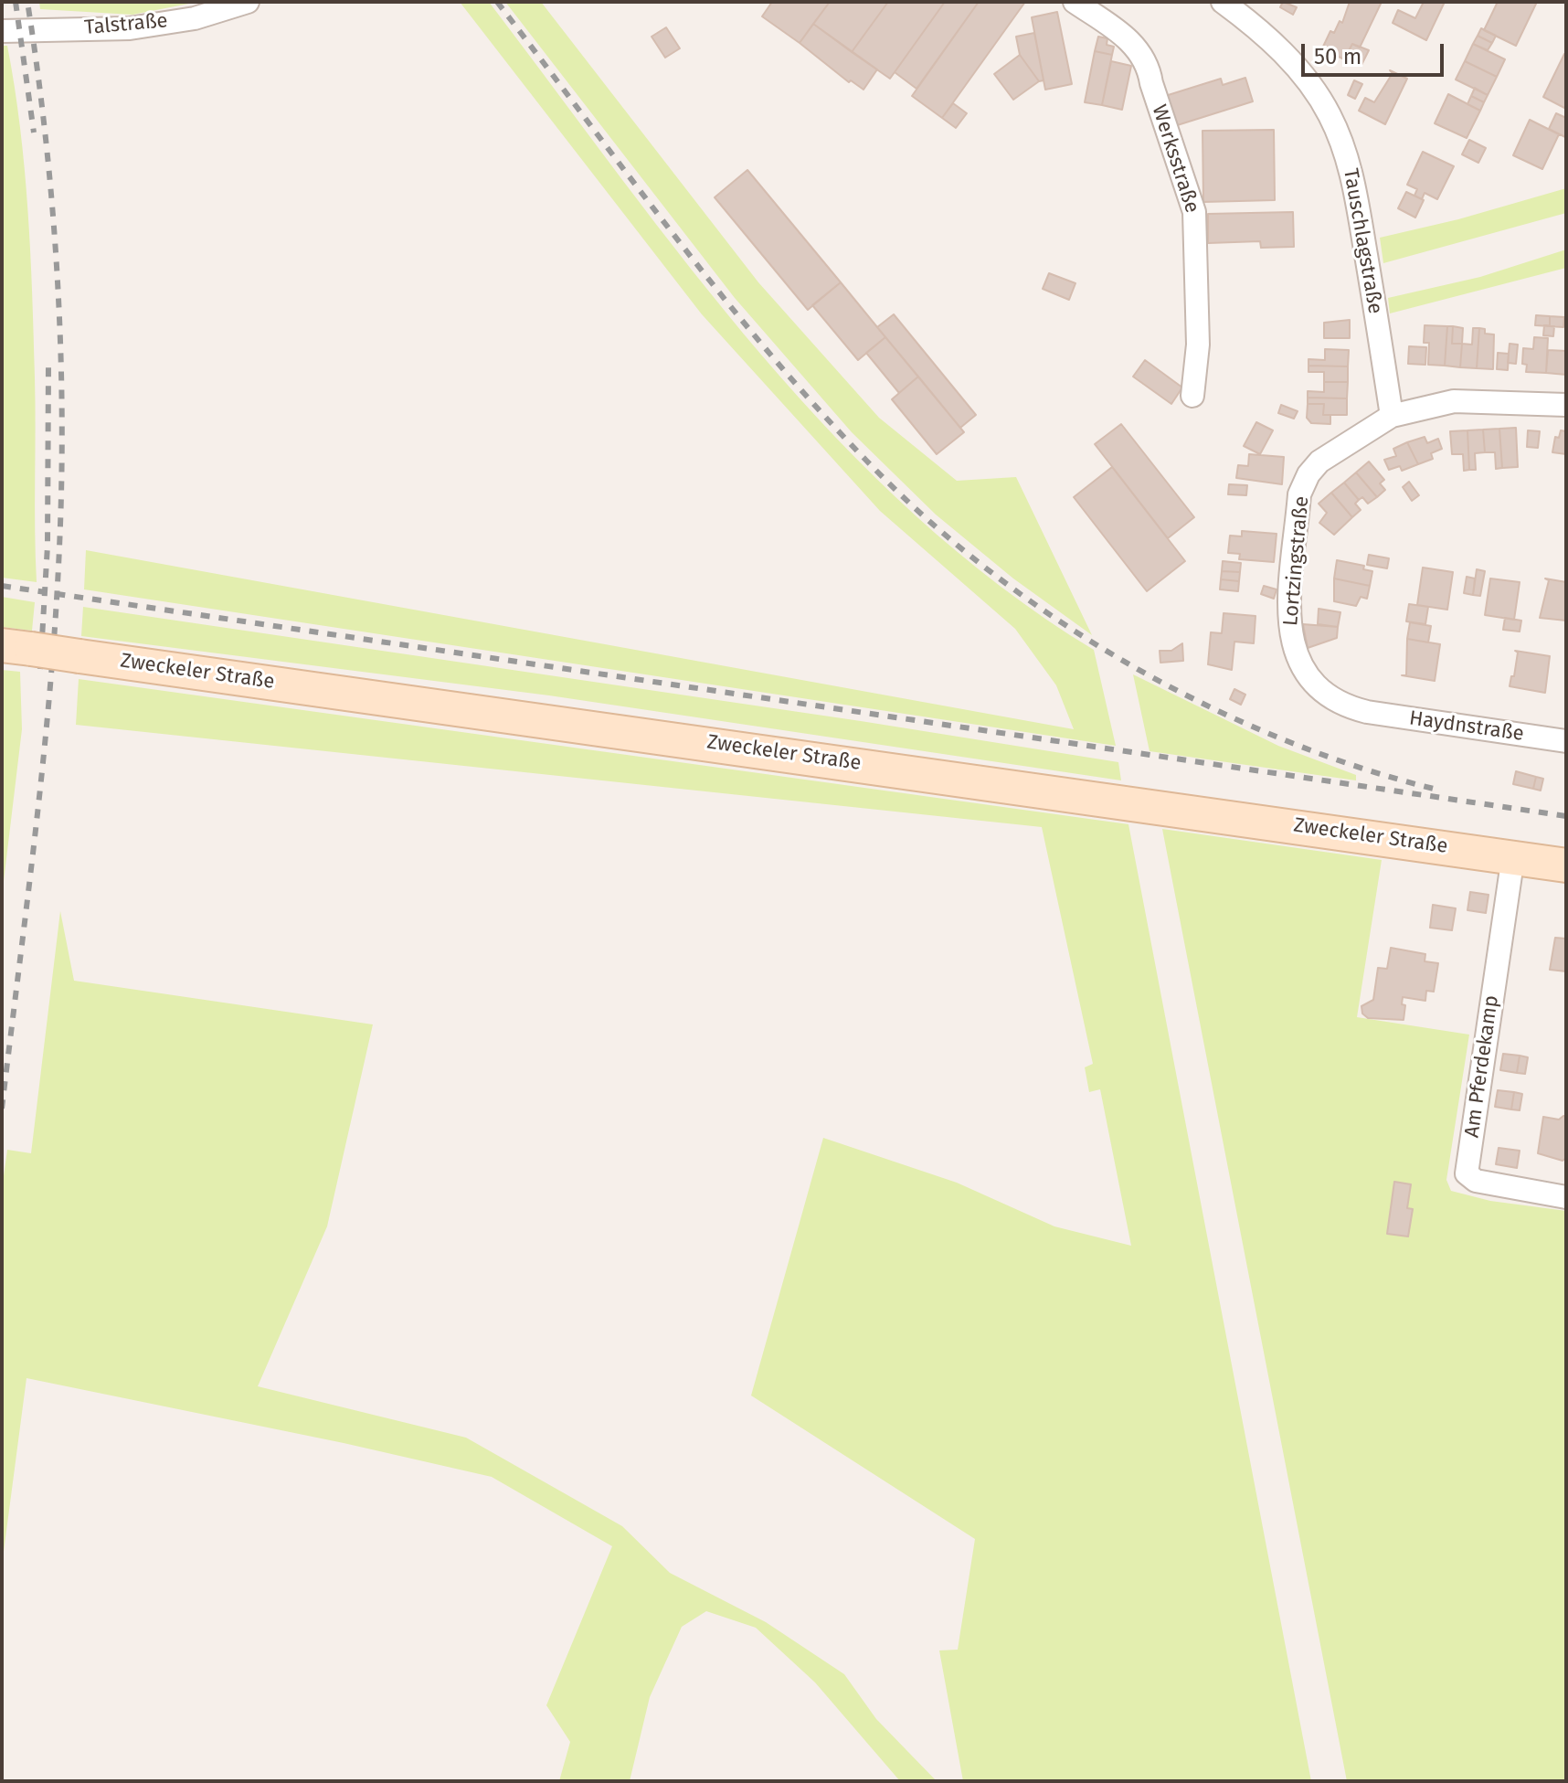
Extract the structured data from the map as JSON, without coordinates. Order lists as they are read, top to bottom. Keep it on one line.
{"streets":{"street":["Talstraße","Werksstraße","Tauschlagstraße","Lortzingstraße","Zweckeler Straße","Haydnstraße","Am Pferdekamp"]},"crossings":[["Tauschlagstraße","Lortzingstraße"],["Lortzingstraße","Haydnstraße"],["Zweckeler Straße","Am Pferdekamp"]],"scale_bar":"50 m"}
